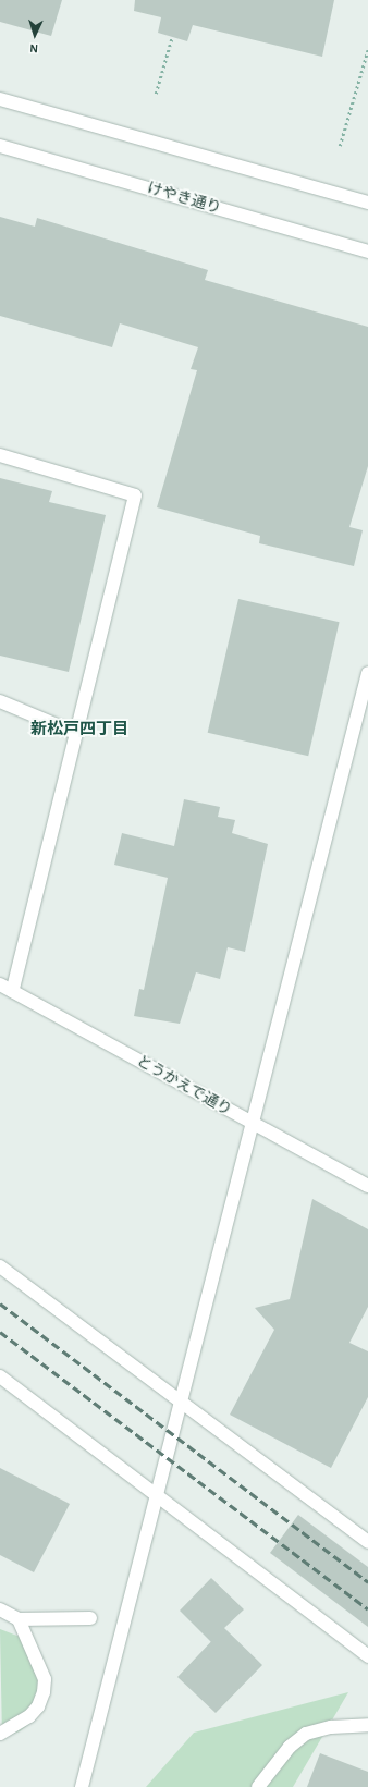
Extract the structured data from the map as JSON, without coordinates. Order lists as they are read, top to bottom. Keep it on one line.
{"streets":{"street":["けやき通り","とうかえで通り"]},"districts":["新松戸四丁目"],"north":"bottom"}
